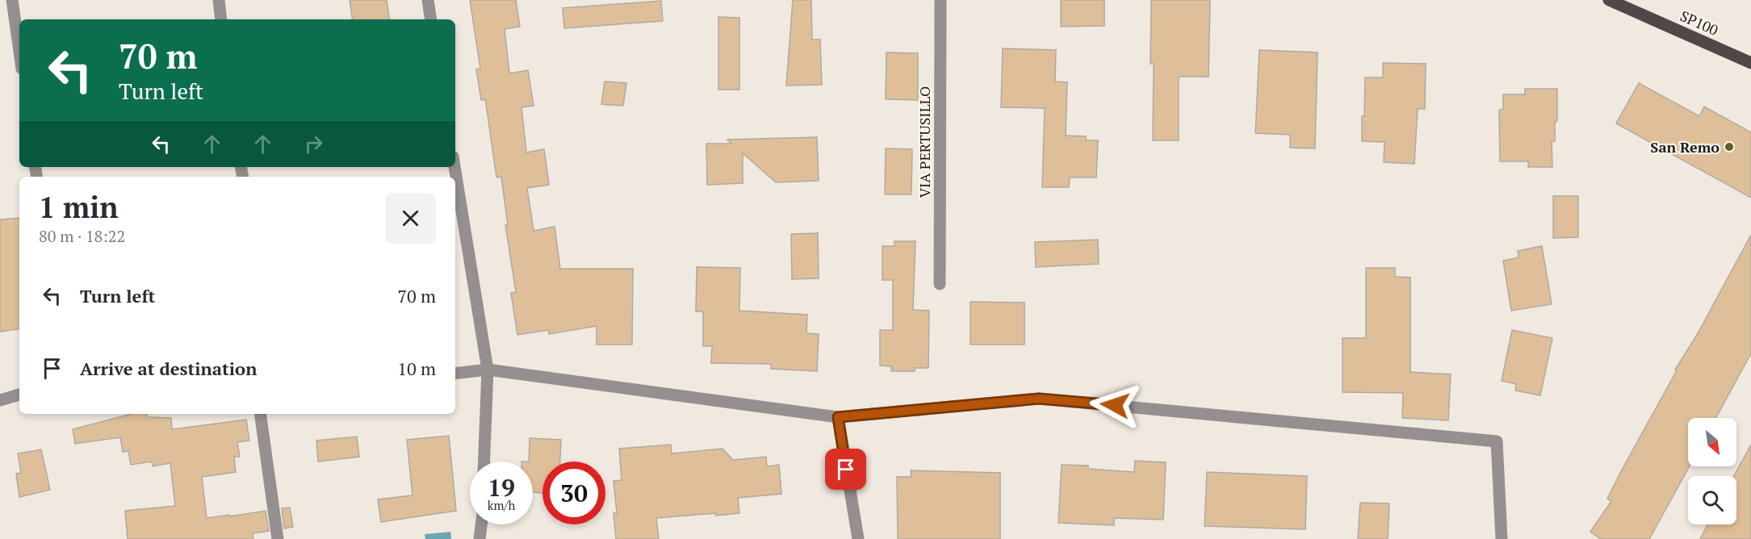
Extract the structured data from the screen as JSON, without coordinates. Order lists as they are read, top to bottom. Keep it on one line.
{"streets":{"main road":["SP100"],"street":["VIA PERTUSILLO"]},"places":["San Remo"],"north":"bottom right","page":{"turn":["70 m","Turn left"],"heading":["1 min","80 m · 18:22"],"list":[{"name":"Turn left","value":"70 m"},{"name":"Arrive at destination","value":"10 m"}],"speed":"19 km/h","limit":"30"}}
